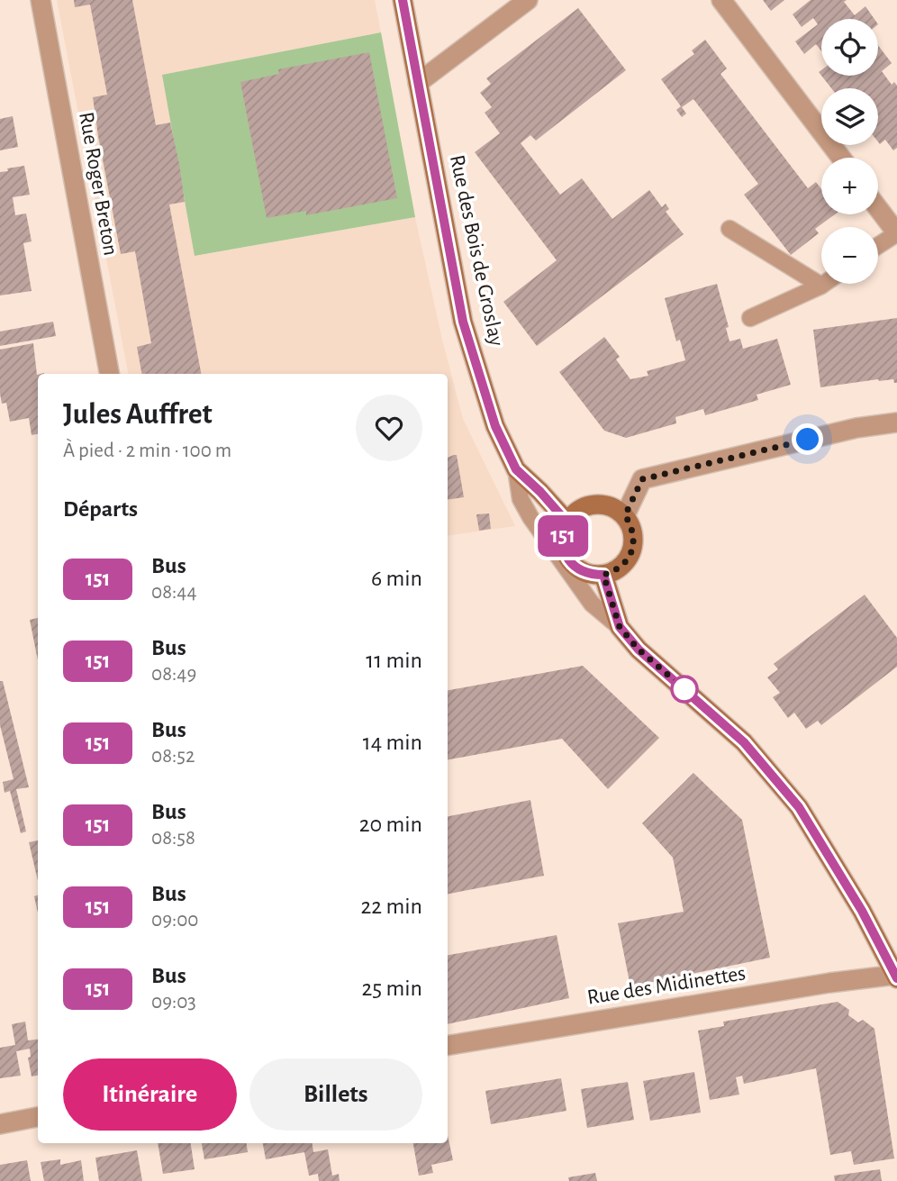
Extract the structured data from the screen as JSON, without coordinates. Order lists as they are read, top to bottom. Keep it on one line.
{"streets":{"street":["Rue Roger Breton","Rue des Bois de Groslay","Rue des Midinettes"]},"lines":["bus line 151"],"page":{"on_map":"151","map_buttons":["+","−"],"heading":[["Jules Auffret","À pied · 2 min · 100 m"],"Départs"],"list":[{"mark":"151","name":"Bus","note":"08:44","value":"6 min"},{"mark":"151","name":"Bus","note":"08:49","value":"11 min"},{"mark":"151","name":"Bus","note":"08:52","value":"14 min"},{"mark":"151","name":"Bus","note":"08:58","value":"20 min"},{"mark":"151","name":"Bus","note":"09:00","value":"22 min"},{"mark":"151","name":"Bus","note":"09:03","value":"25 min"}],"buttons":["Itinéraire","Billets"]}}
